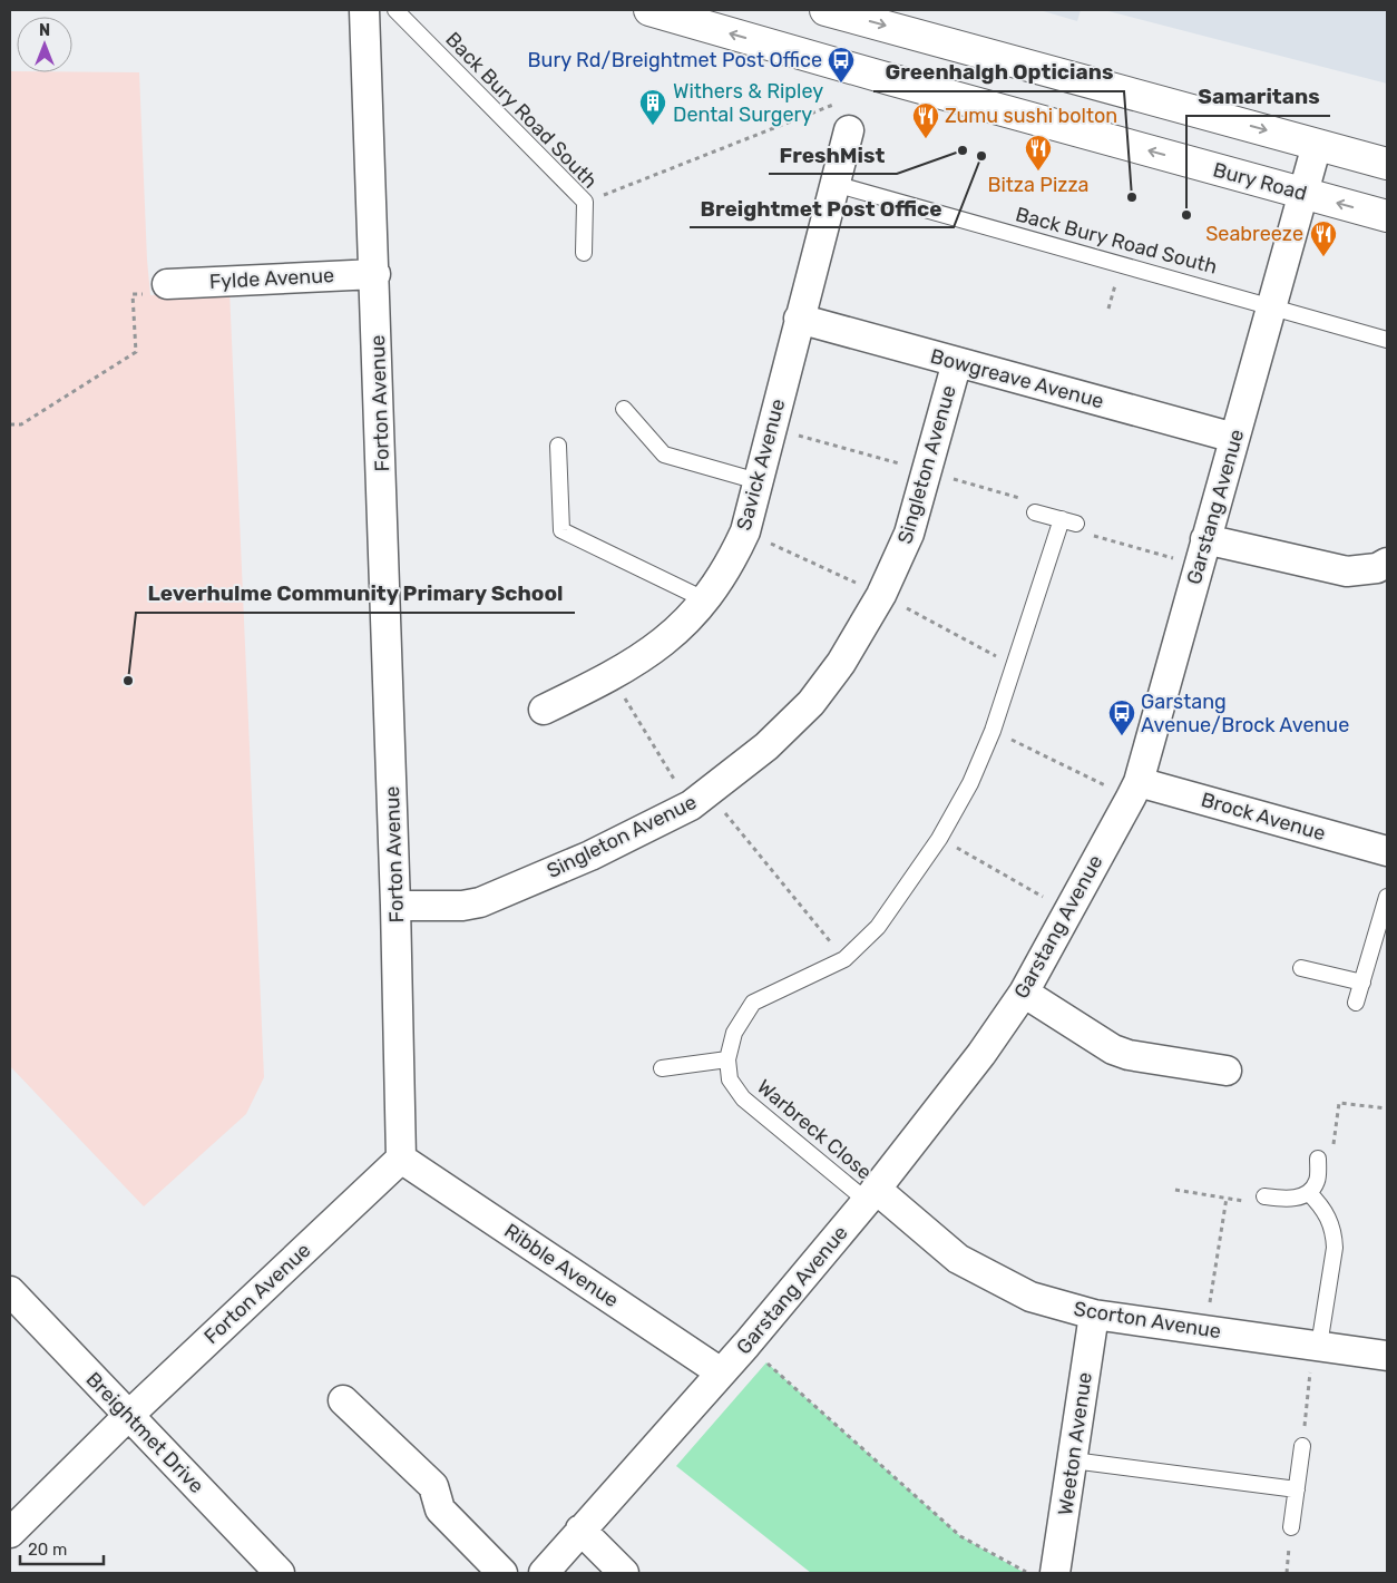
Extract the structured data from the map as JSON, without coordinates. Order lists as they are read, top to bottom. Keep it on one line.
{"streets":{"highway":["Bury Road"],"street":["Fylde Avenue","Bowgreave Avenue","Forton Avenue","Savick Avenue","Singleton Avenue","Garstang Avenue","Brock Avenue","Ribble Avenue","Scorton Avenue","Breightmet Drive","Weeton Avenue"],"lane":["Back Bury Road South","Warbreck Close"]},"crossings":[["Back Bury Road South","Savick Avenue"],["Back Bury Road South","Garstang Avenue"],["Bury Road","Garstang Avenue"],["Fylde Avenue","Forton Avenue"],["Bowgreave Avenue","Savick Avenue"],["Bowgreave Avenue","Singleton Avenue"],["Bowgreave Avenue","Garstang Avenue"],["Forton Avenue","Singleton Avenue"],["Forton Avenue","Ribble Avenue"],["Forton Avenue","Breightmet Drive"],["Garstang Avenue","Brock Avenue"],["Garstang Avenue","Warbreck Close"],["Garstang Avenue","Ribble Avenue"],["Garstang Avenue","Scorton Avenue"],["Warbreck Close","Scorton Avenue"],["Scorton Avenue","Weeton Avenue"]],"places":{"bus stop":["Bury Rd/Breightmet Post Office","Garstang Avenue/Brock Avenue"],"building":["Withers & Ripley Dental Surgery"],"restaurant":["Zumu sushi bolton","Bitza Pizza","Seabreeze"],"other":["FreshMist","Breightmet Post Office","Greenhalgh Opticians","Samaritans","Leverhulme Community Primary School"]},"scale_bar":"20 m","north":"top"}
